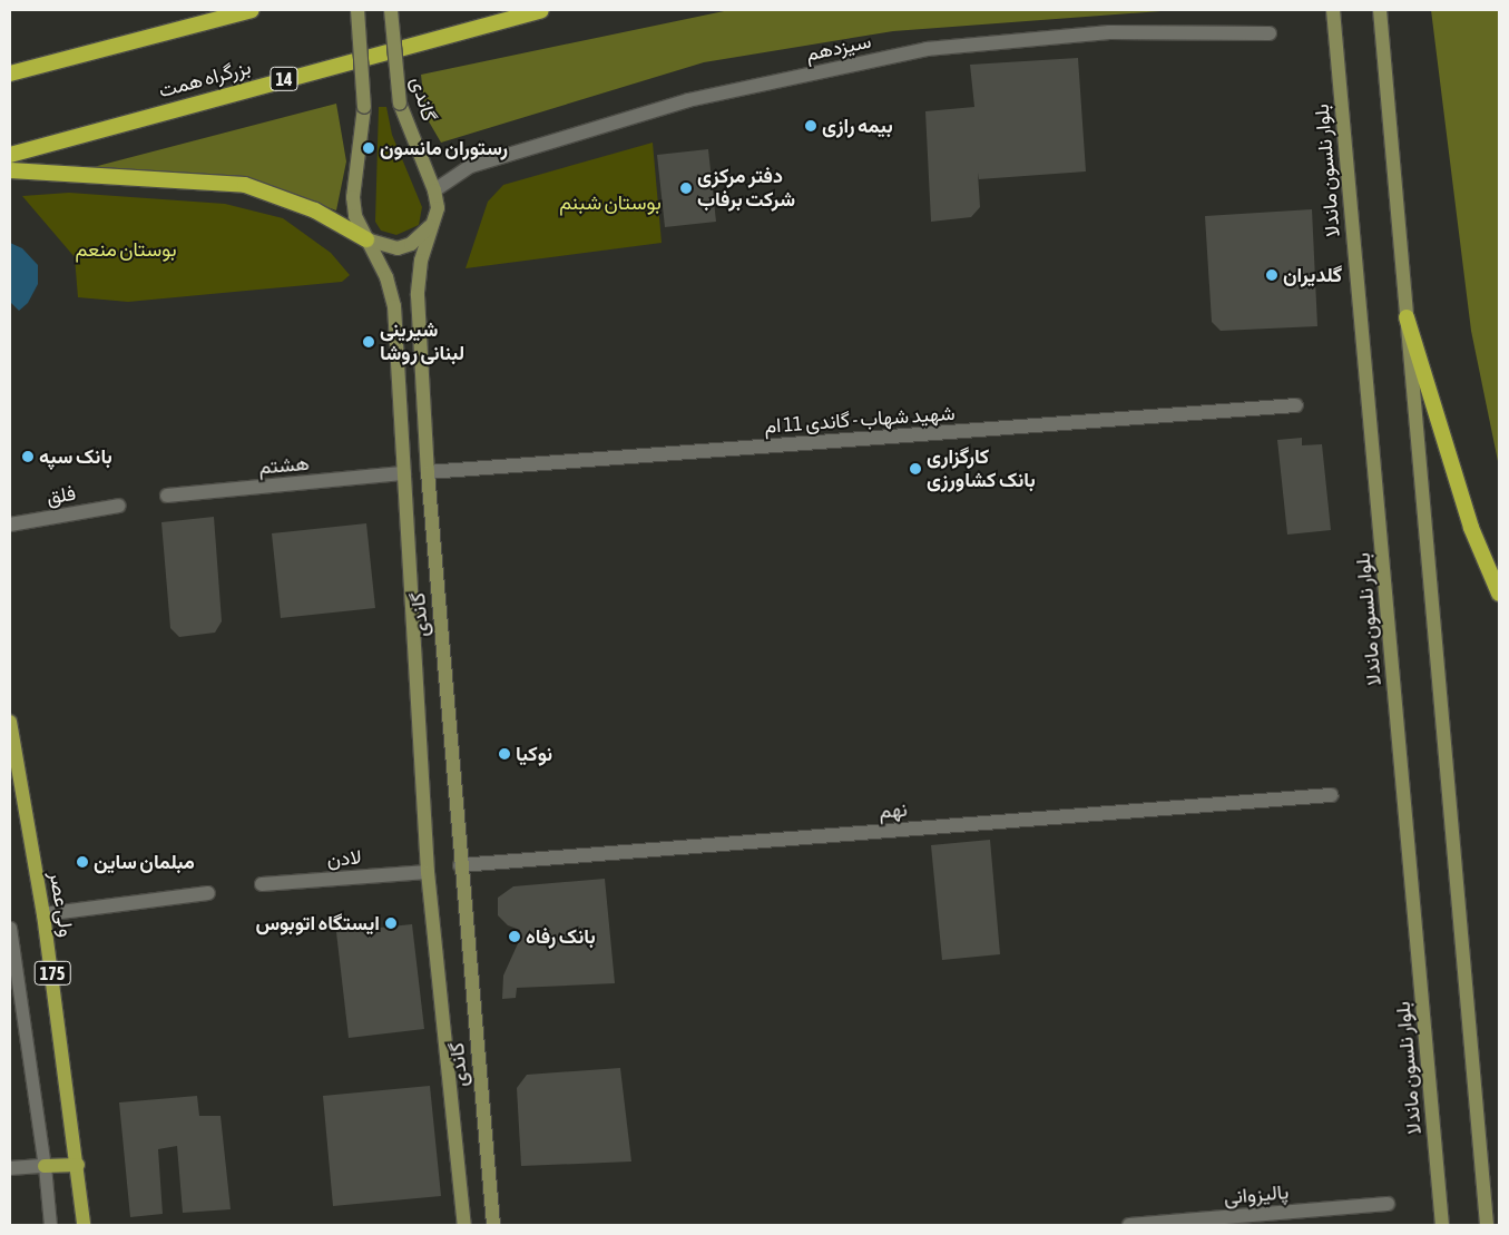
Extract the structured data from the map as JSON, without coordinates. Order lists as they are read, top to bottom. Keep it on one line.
{"streets":{"highway":["بزرگراه همت","14"],"main road":["گاندی","بلوار نلسون ماندلا","ولی عصر","175"],"street":["سیزدهم","شهید شهاب - گاندی 11 ام","هشتم","فلق","نهم","لادن","پالیزوانی"]},"crossings":[["سیزدهم","گاندی"],["گاندی","شهید شهاب - گاندی 11 ام"],["گاندی","هشتم"],["گاندی","نهم"],["گاندی","لادن"]],"parks":["بوستان شبنم","بوستان منعم"],"places":["بیمه رازی","رستوران مانسون","دفتر مرکزی شرکت برفاب","گلدیران","شیرینی لبنانی روشا","بانک سپه","کارگزاری بانک کشاورزی","نوکیا","مبلمان ساین","ایستگاه اتوبوس","بانک رفاه"]}
